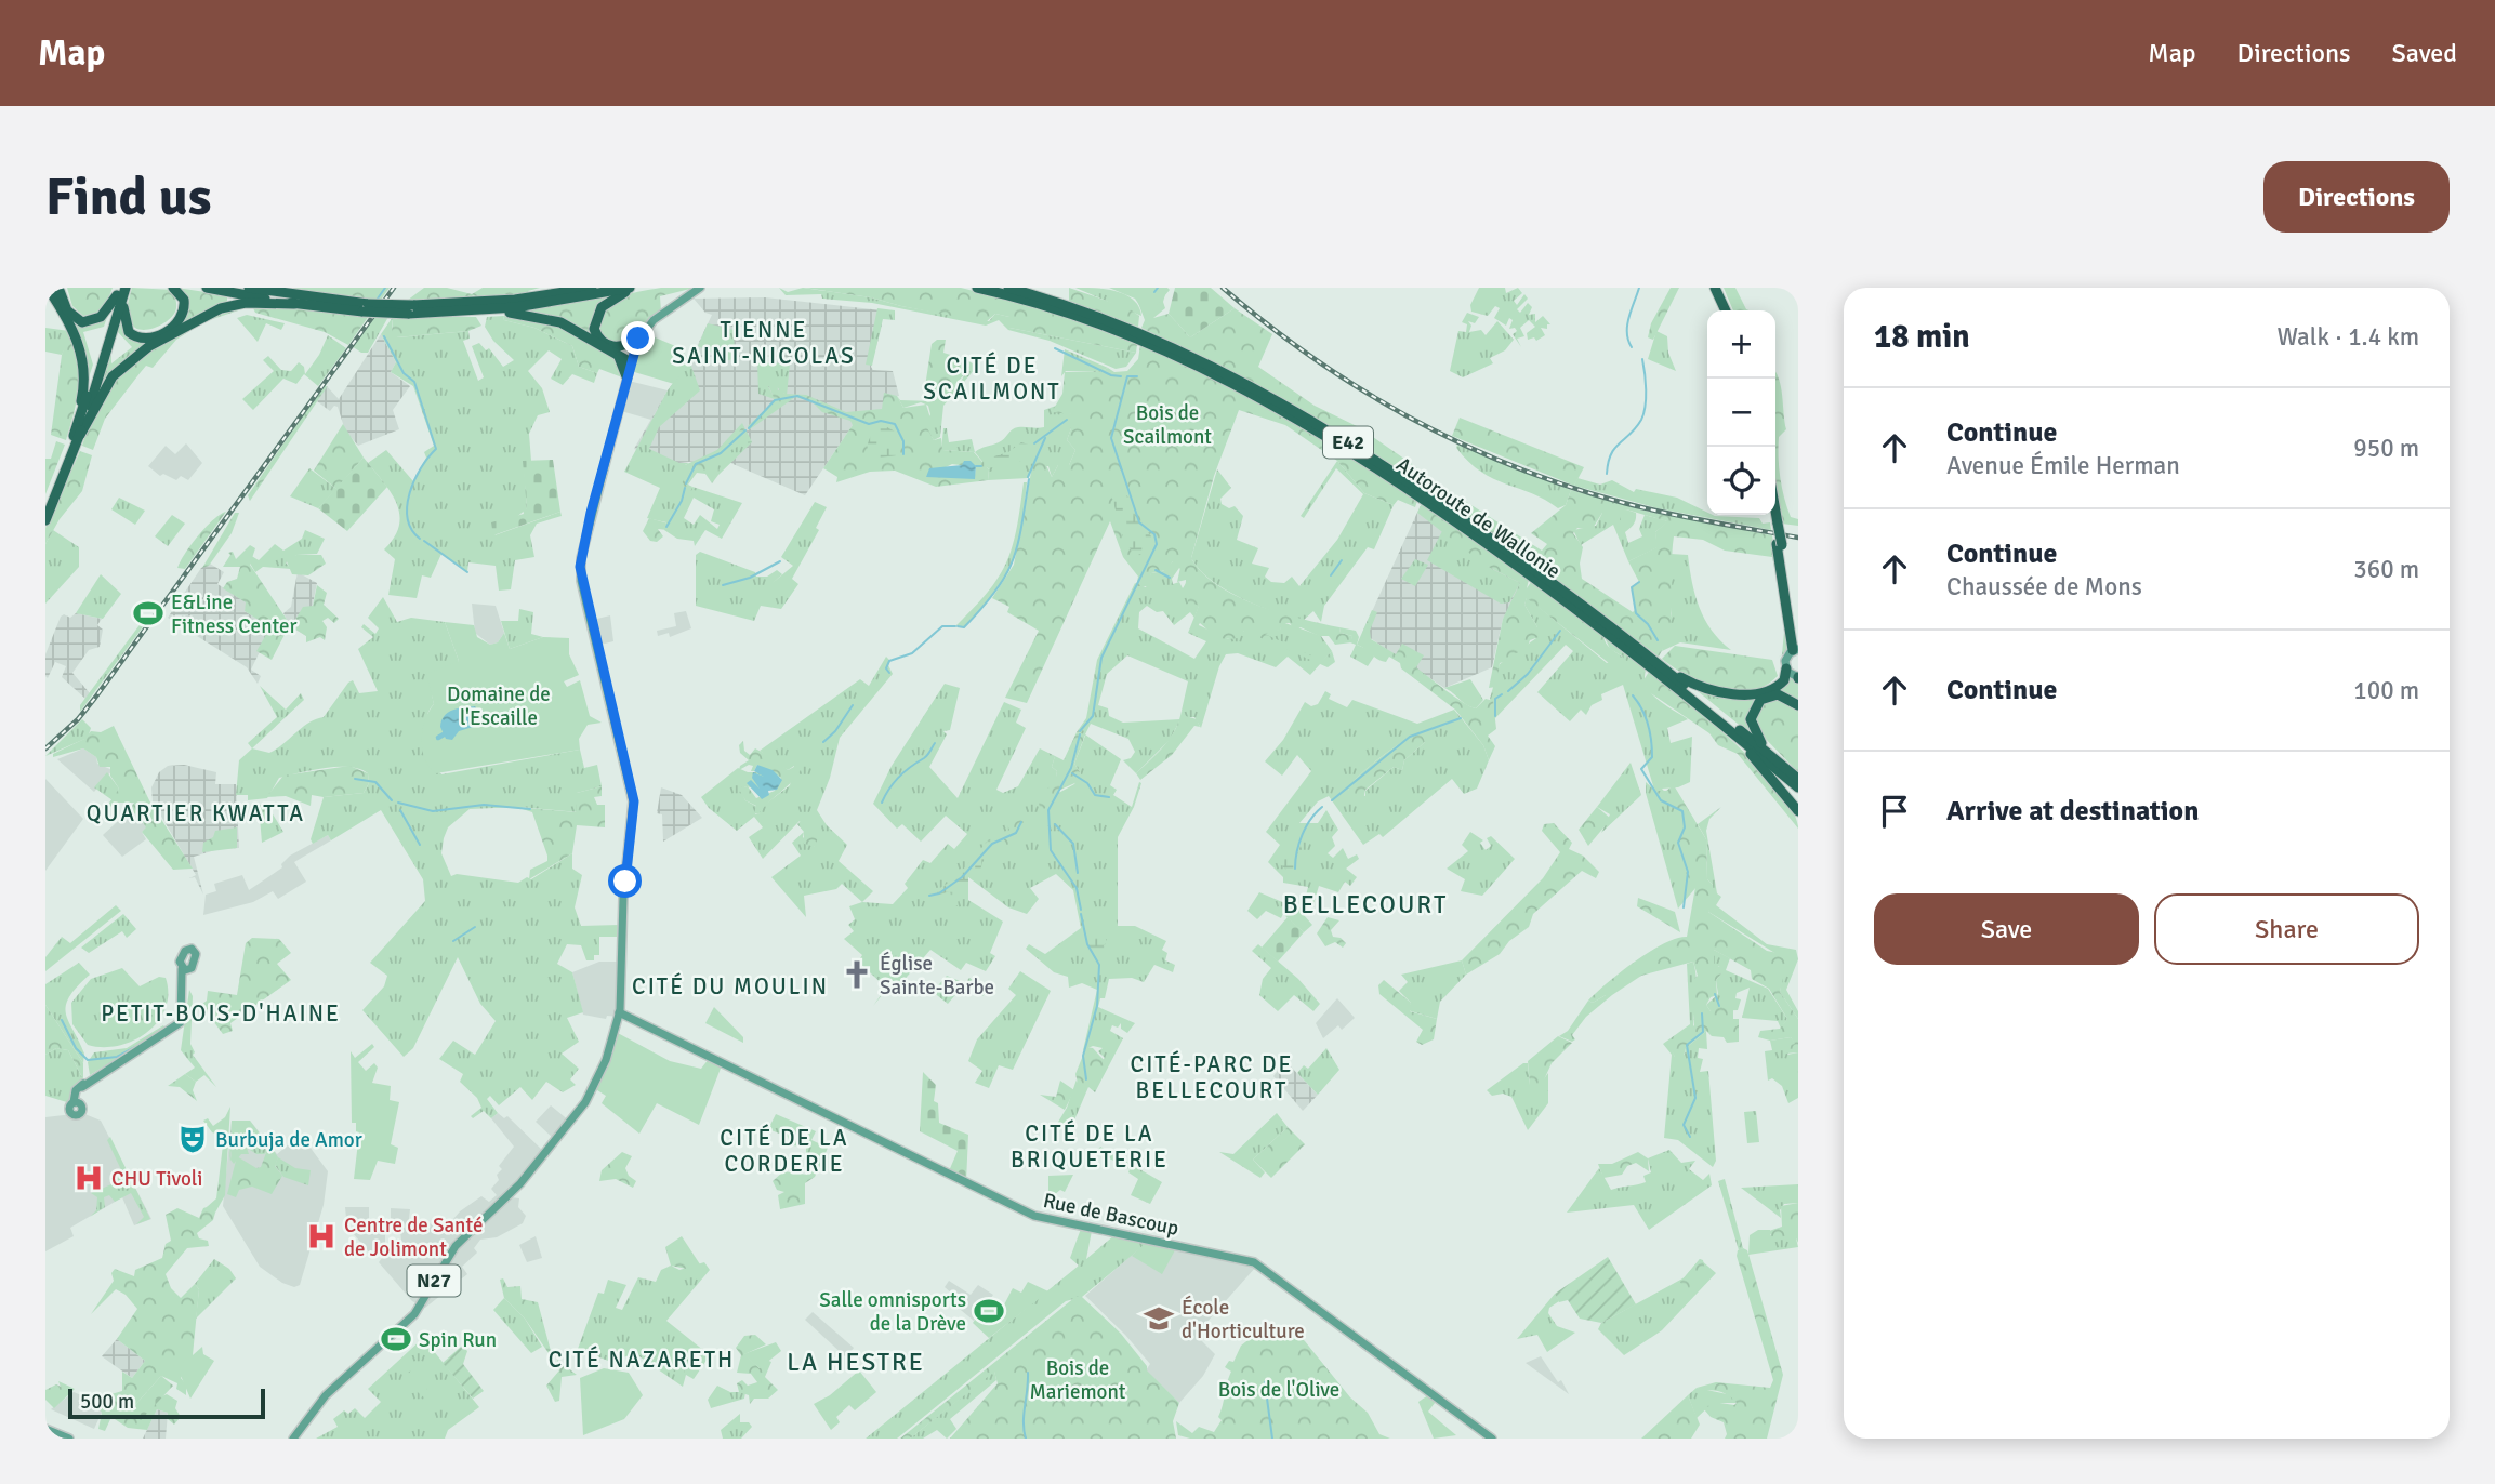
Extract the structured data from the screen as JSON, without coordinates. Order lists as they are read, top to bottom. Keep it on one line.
{"streets":{"highway":["E42","Autoroute de Wallonie"],"main road":["Rue de Bascoup","N27"]},"crossings":[["Rue de Bascoup","N27"]],"districts":["TIENNE SAINT-NICOLAS","CITÉ DE SCAILMONT","QUARTIER KWATTA","BELLECOURT","CITÉ DU MOULIN","PETIT-BOIS-D'HAINE","CITÉ-PARC DE BELLECOURT","CITÉ DE LA BRIQUETERIE","CITÉ DE LA CORDERIE","CITÉ NAZARETH","LA HESTRE"],"parks":["Bois de Scailmont","Domaine de l'Escaille","Bois de Mariemont","Bois de l'Olive"],"places":{"sports":["E&Line Fitness Center","Salle omnisports de la Drève","Spin Run"],"church":["Église Sainte-Barbe"],"theatre":["Burbuja de Amor"],"hospital":["CHU Tivoli","Centre de Santé de Jolimont"],"school or university":["École d'Horticulture"]},"scale_bar":"500 m","page":{"header":"Map","nav":["Map","Directions","Saved"],"buttons":["Directions",["Save","Share"]],"title":"Find us","heading":["18 min","Walk · 1.4 km"],"map_buttons":["+","−"],"list":[["Continue","Avenue Émile Herman","950 m"],["Continue","Chaussée de Mons","360 m"],["Continue","100 m"],"Arrive at destination"],"scale":"500 m"}}
